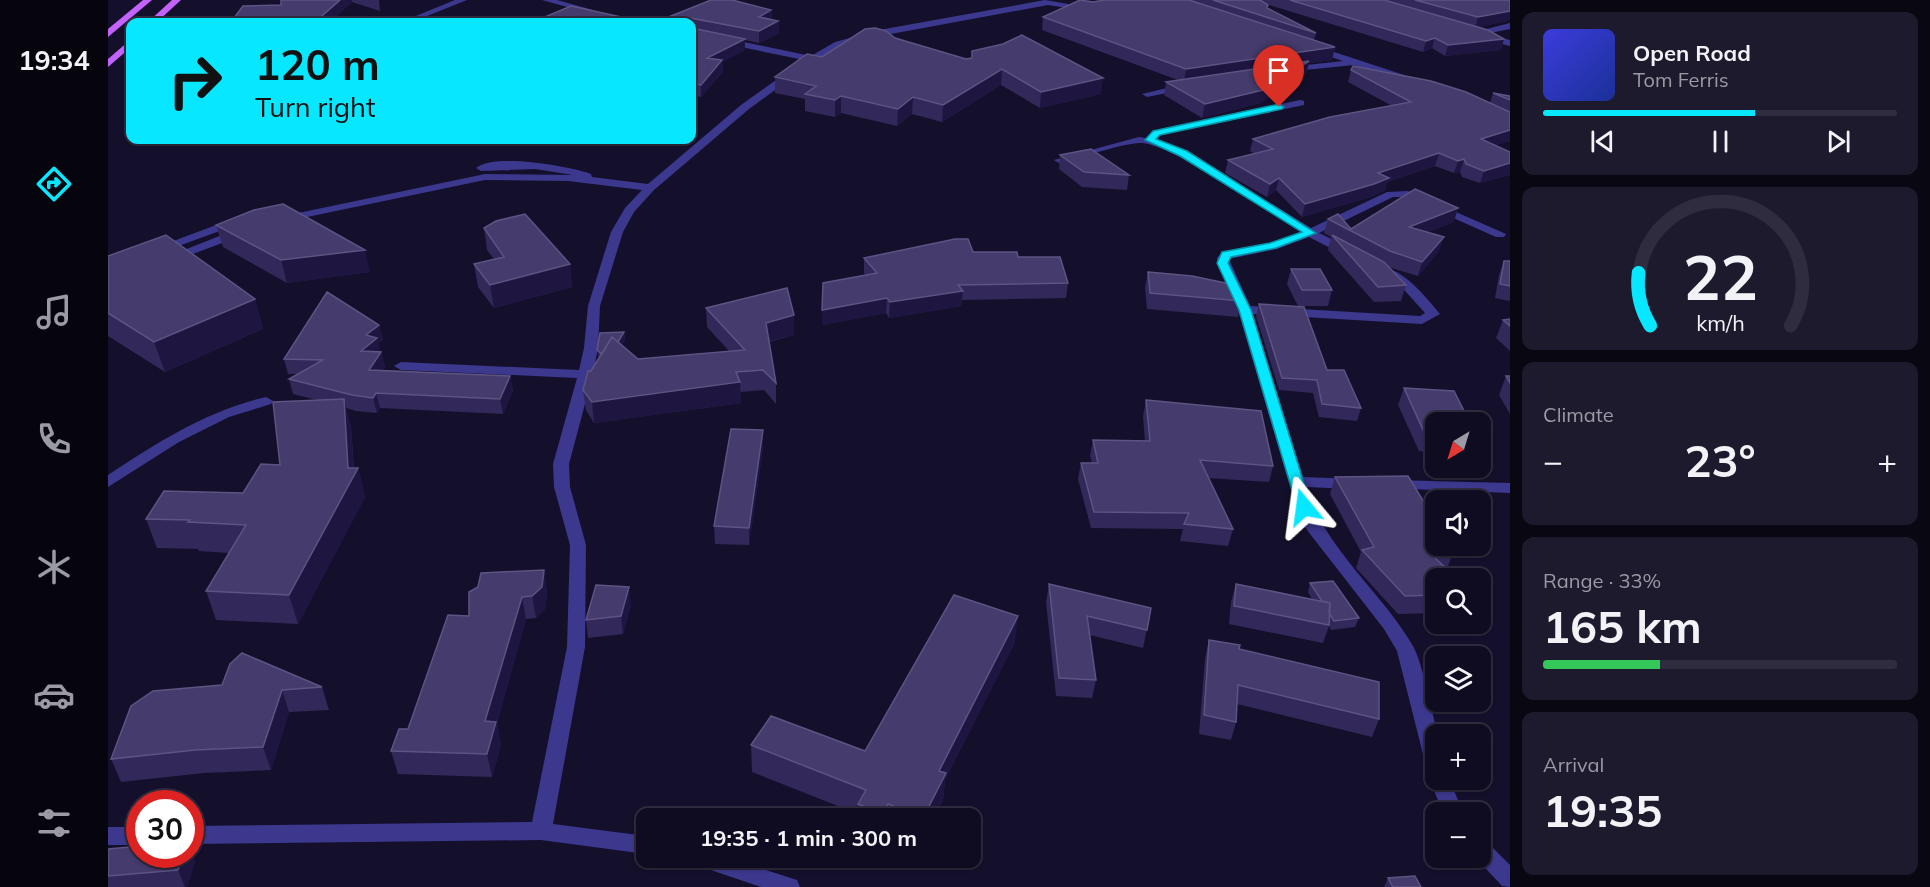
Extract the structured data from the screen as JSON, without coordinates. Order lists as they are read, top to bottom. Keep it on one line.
{"north":"bottom left","page":{"tabs":"19:34","turn":["120 m","Turn right"],"song":["Open Road","Tom Ferris"],"tile":["Climate",["Range · 33%","165 km"],["Arrival","19:35"]],"map_buttons":["+","−"],"heat":["−","23°","+"],"limit":"30","trip":"19:35 · 1 min · 300 m","gauge":["22","km/h"]}}
